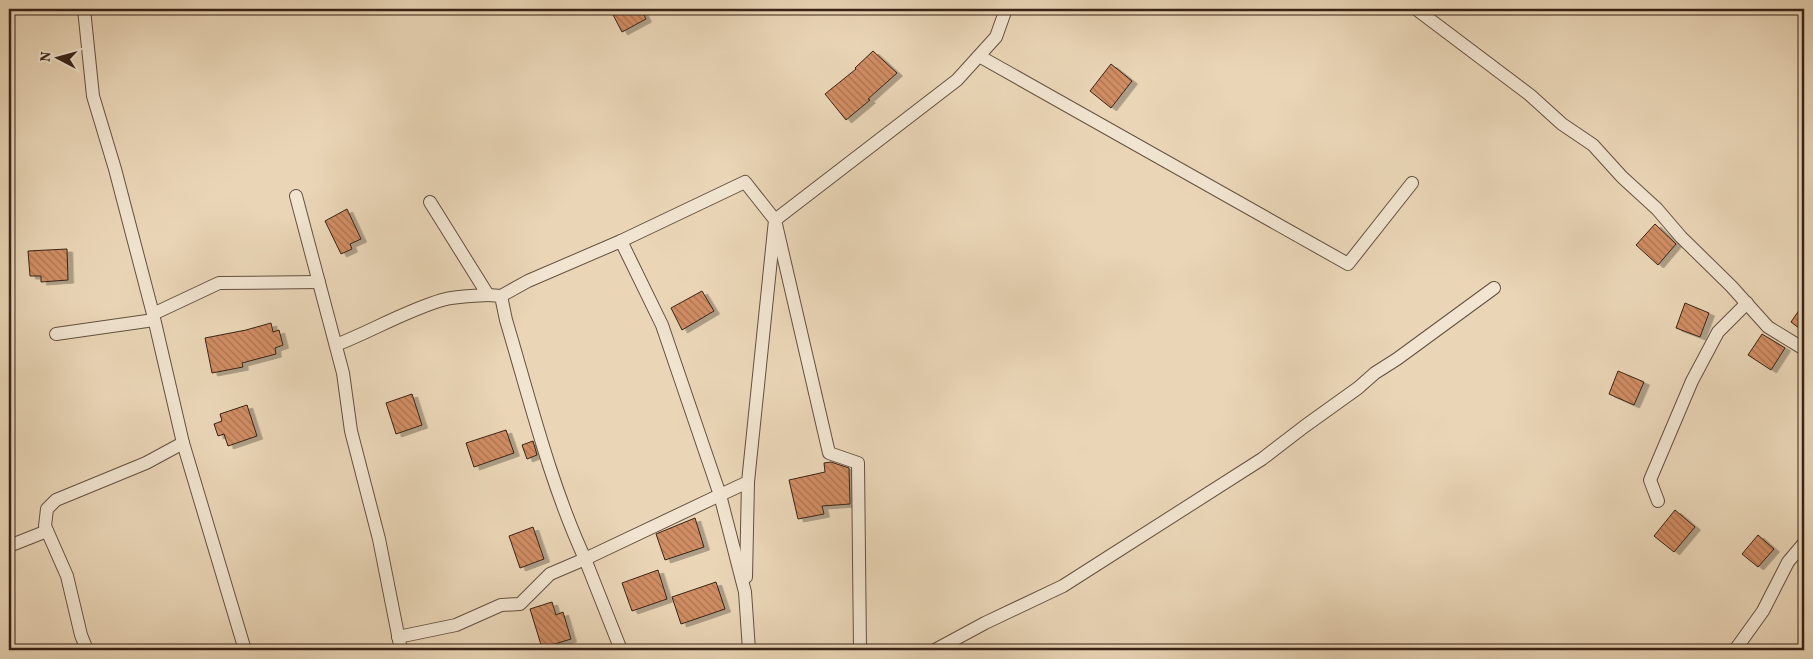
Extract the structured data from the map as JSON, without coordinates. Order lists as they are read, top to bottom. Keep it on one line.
{"north":"left"}
